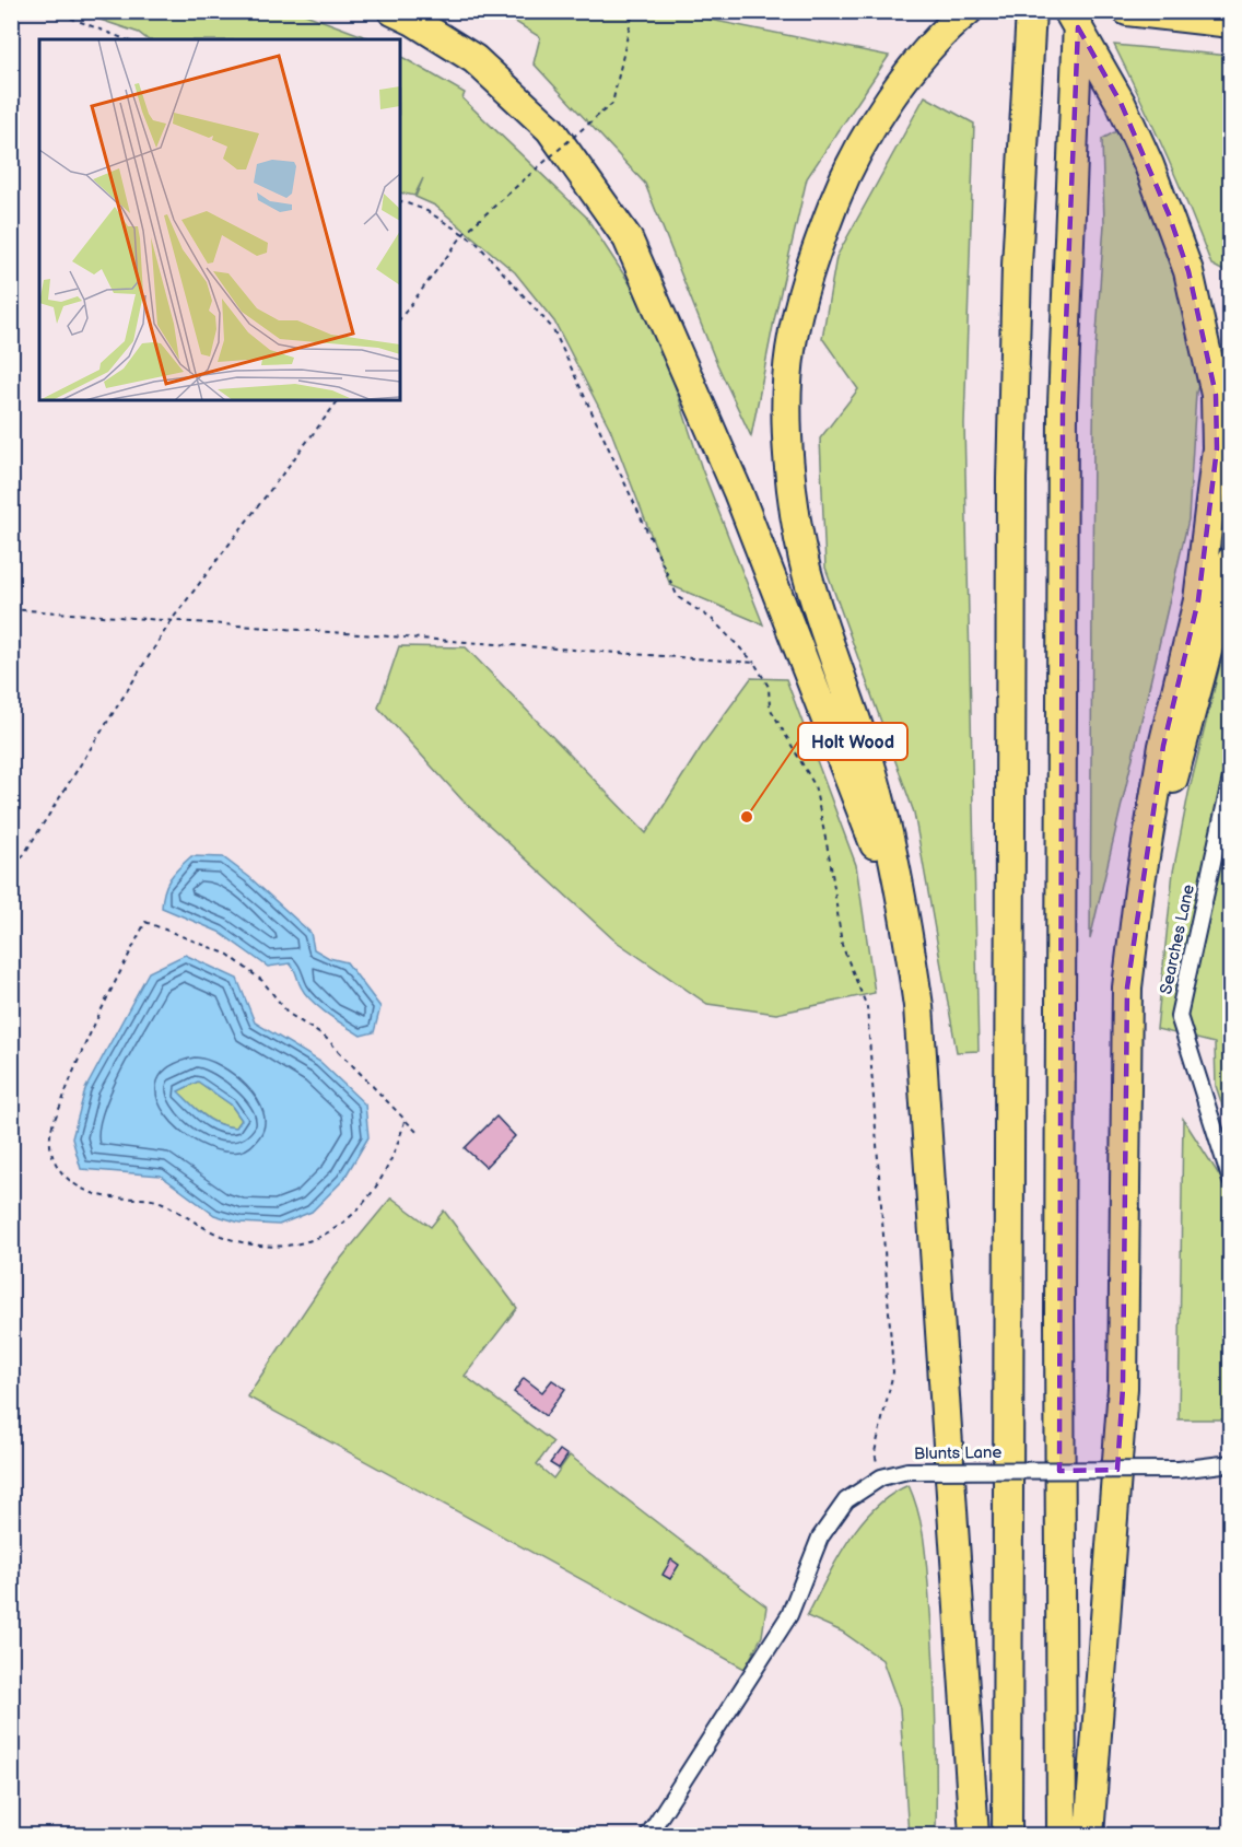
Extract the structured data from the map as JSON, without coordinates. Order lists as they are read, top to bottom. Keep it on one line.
{"streets":{"street":["Searches Lane","Blunts Lane"]},"places":["Holt Wood"]}
